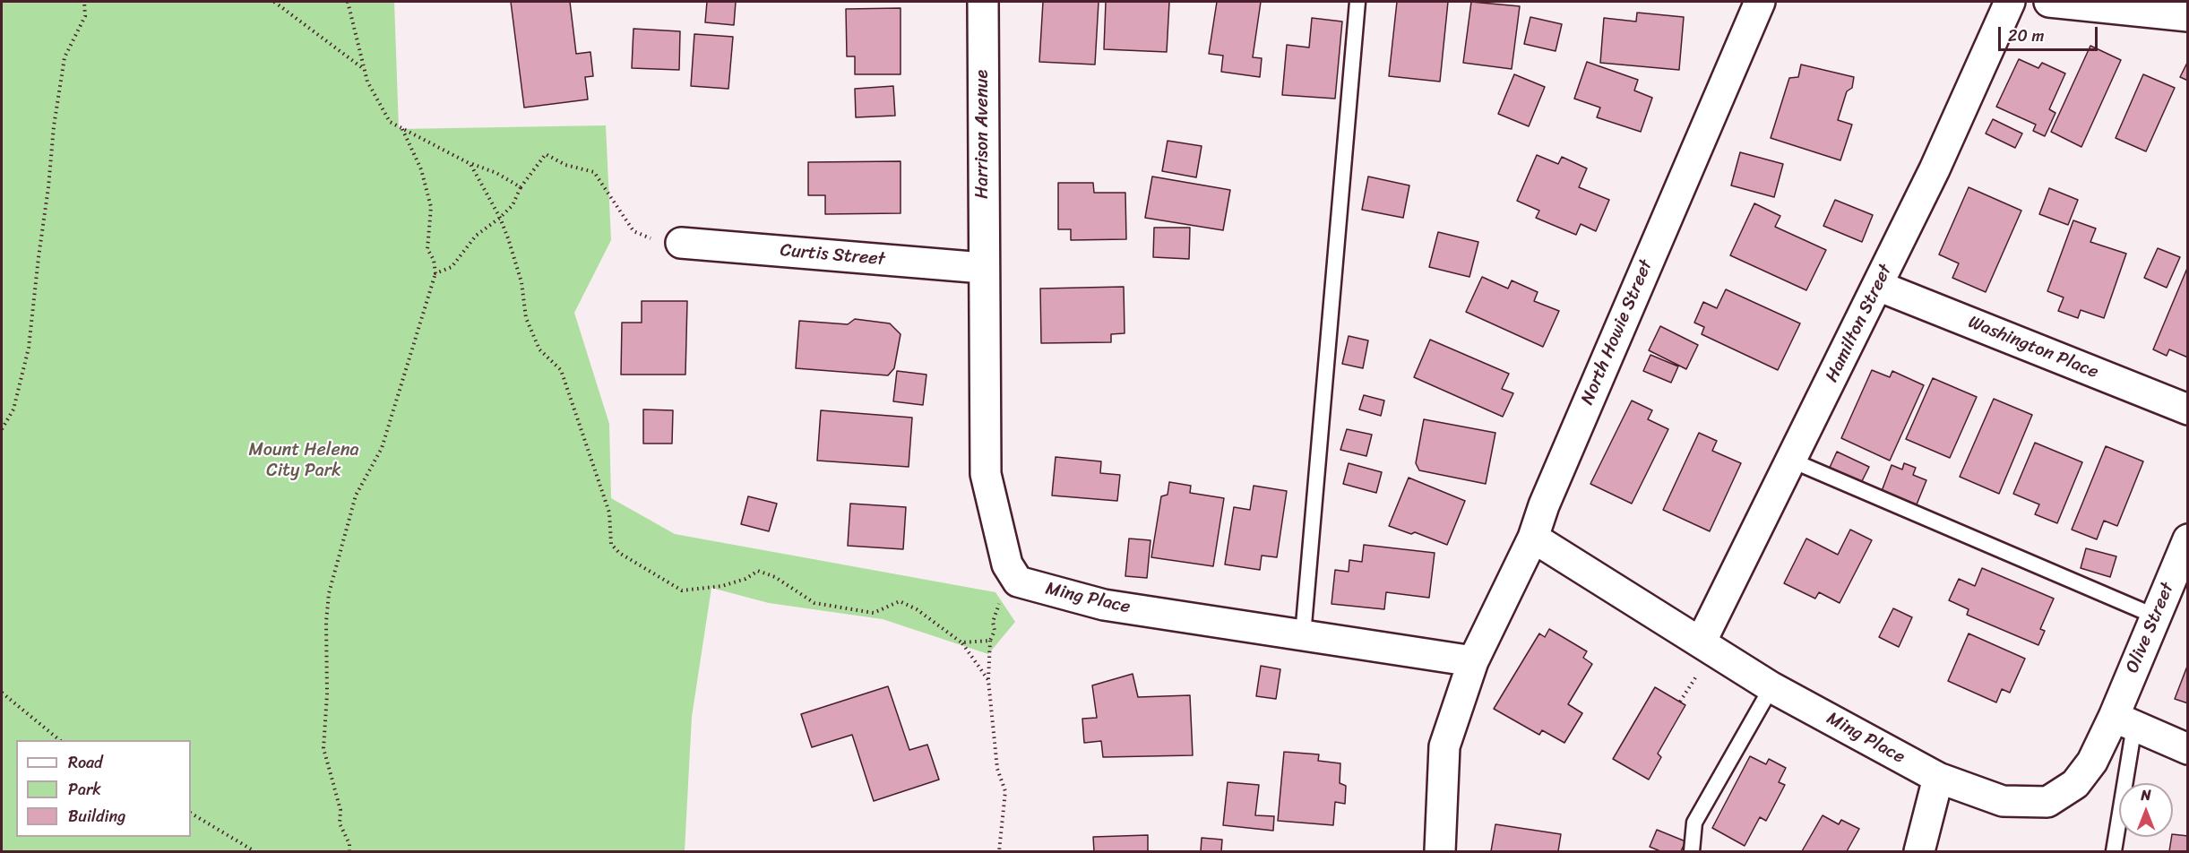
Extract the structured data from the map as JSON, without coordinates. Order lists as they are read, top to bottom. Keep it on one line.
{"streets":{"street":["Harrison Avenue","Curtis Street","Hamilton Street","North Howie Street","Washington Place","Ming Place","Olive Street"]},"crossings":[["Harrison Avenue","Curtis Street"],["Hamilton Street","Washington Place"],["Hamilton Street","Ming Place"],["North Howie Street","Ming Place"],["Ming Place","Olive Street"]],"parks":["Mount Helena City Park"],"legend":["Road","Park","Building"],"scale_bar":"20 m","north":"top"}
